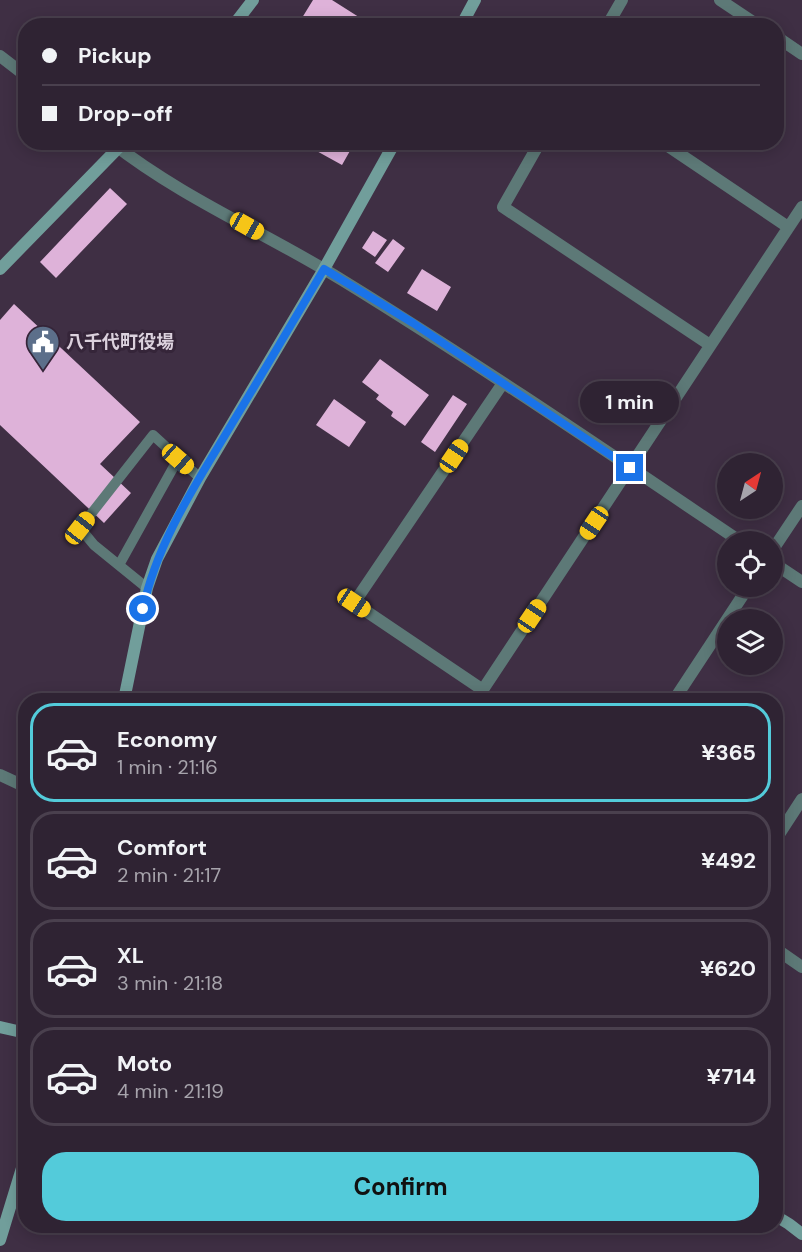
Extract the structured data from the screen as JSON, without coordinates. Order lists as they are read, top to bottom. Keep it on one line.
{"places":{"public building":["八千代町役場"]},"north":"top right","page":{"banner":["Pickup","Drop-off"],"bubble":"1 min","list":[{"name":"Economy","note":"1 min · 21:16","value":"¥365"},{"name":"Comfort","note":"2 min · 21:17","value":"¥492"},{"name":"XL","note":"3 min · 21:18","value":"¥620"},{"name":"Moto","note":"4 min · 21:19","value":"¥714"}],"buttons":"Confirm"}}
